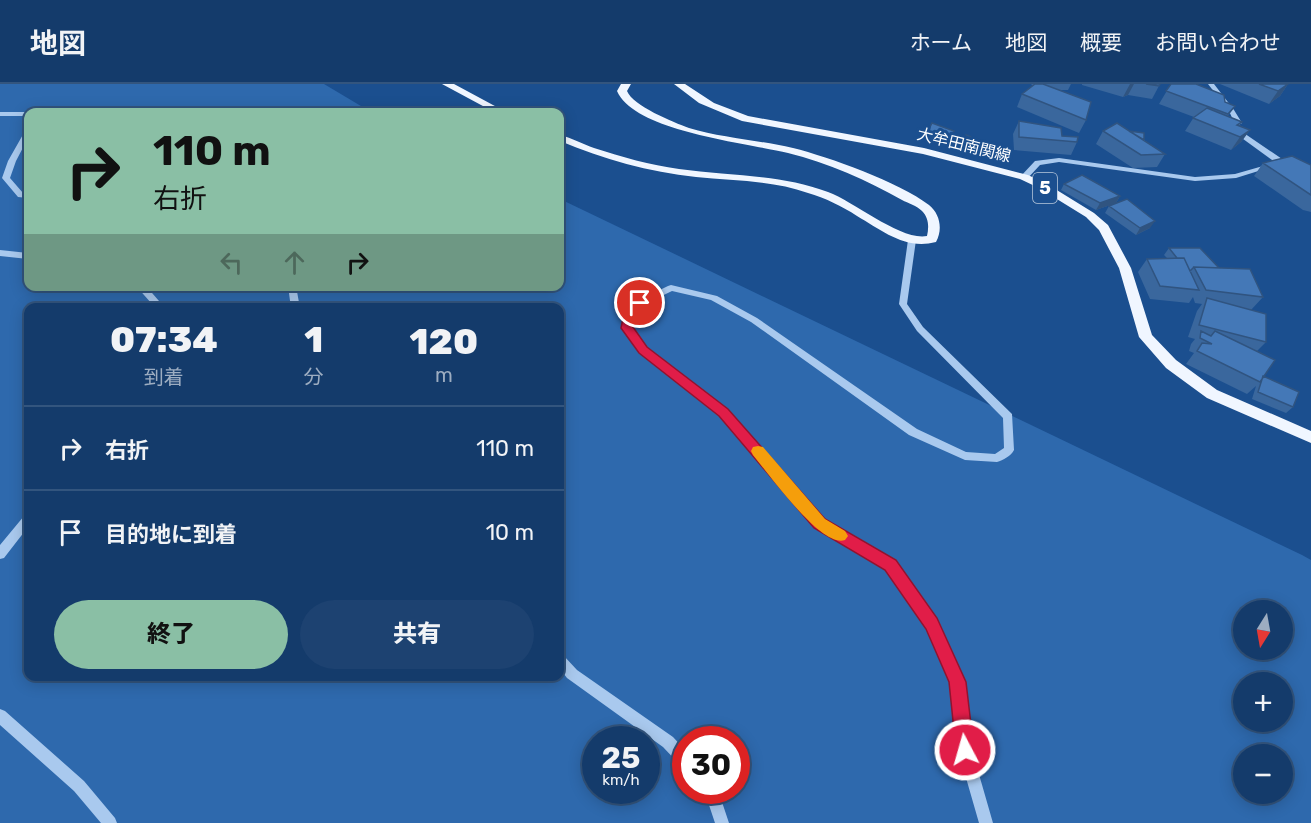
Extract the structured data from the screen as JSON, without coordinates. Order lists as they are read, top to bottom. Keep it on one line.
{"streets":{"main road":["大牟田南関線","5"]},"north":"bottom","page":{"header":"地図","nav":["ホーム","地図","概要","お問い合わせ"],"turn":["110 m","右折"],"eta":["07:34","到着","1","分","120","m"],"list":[{"name":"右折","value":"110 m"},{"name":"目的地に到着","value":"10 m"}],"buttons":["終了","共有"],"map_buttons":["+","−"],"speed":"25 km/h","limit":"30"}}
